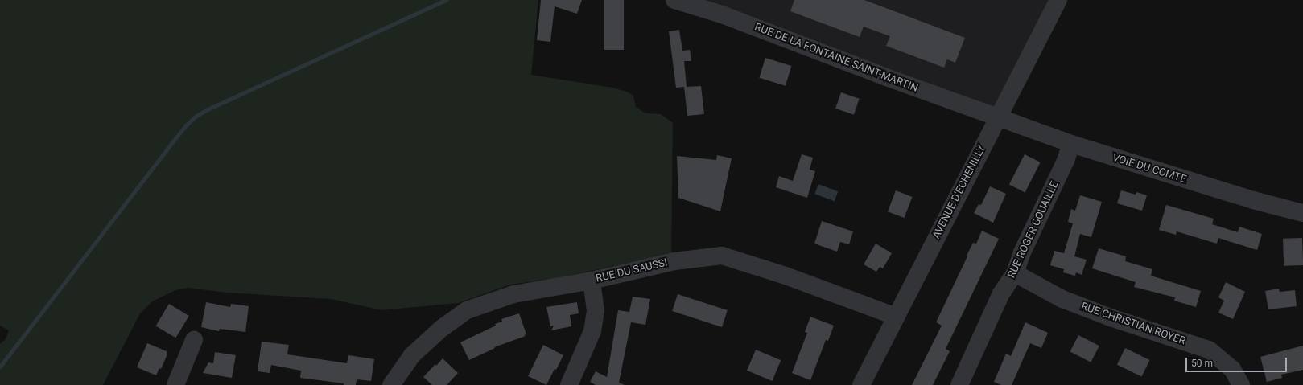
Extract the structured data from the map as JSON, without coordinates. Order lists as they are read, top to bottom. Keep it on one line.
{"streets":{"street":["RUE DE LA FONTAINE SAINT-MARTIN","VOIE DU COMTE","AVENUE D'ECHENILLY","RUE ROGER GOUAILLE","RUE DU SAUSSI","RUE CHRISTIAN ROYER"]},"crossings":[["RUE DE LA FONTAINE SAINT-MARTIN","VOIE DU COMTE"],["RUE DE LA FONTAINE SAINT-MARTIN","AVENUE D'ECHENILLY"],["VOIE DU COMTE","AVENUE D'ECHENILLY"],["VOIE DU COMTE","RUE ROGER GOUAILLE"],["AVENUE D'ECHENILLY","RUE DU SAUSSI"],["RUE ROGER GOUAILLE","RUE CHRISTIAN ROYER"]],"scale_bar":"50 m"}
